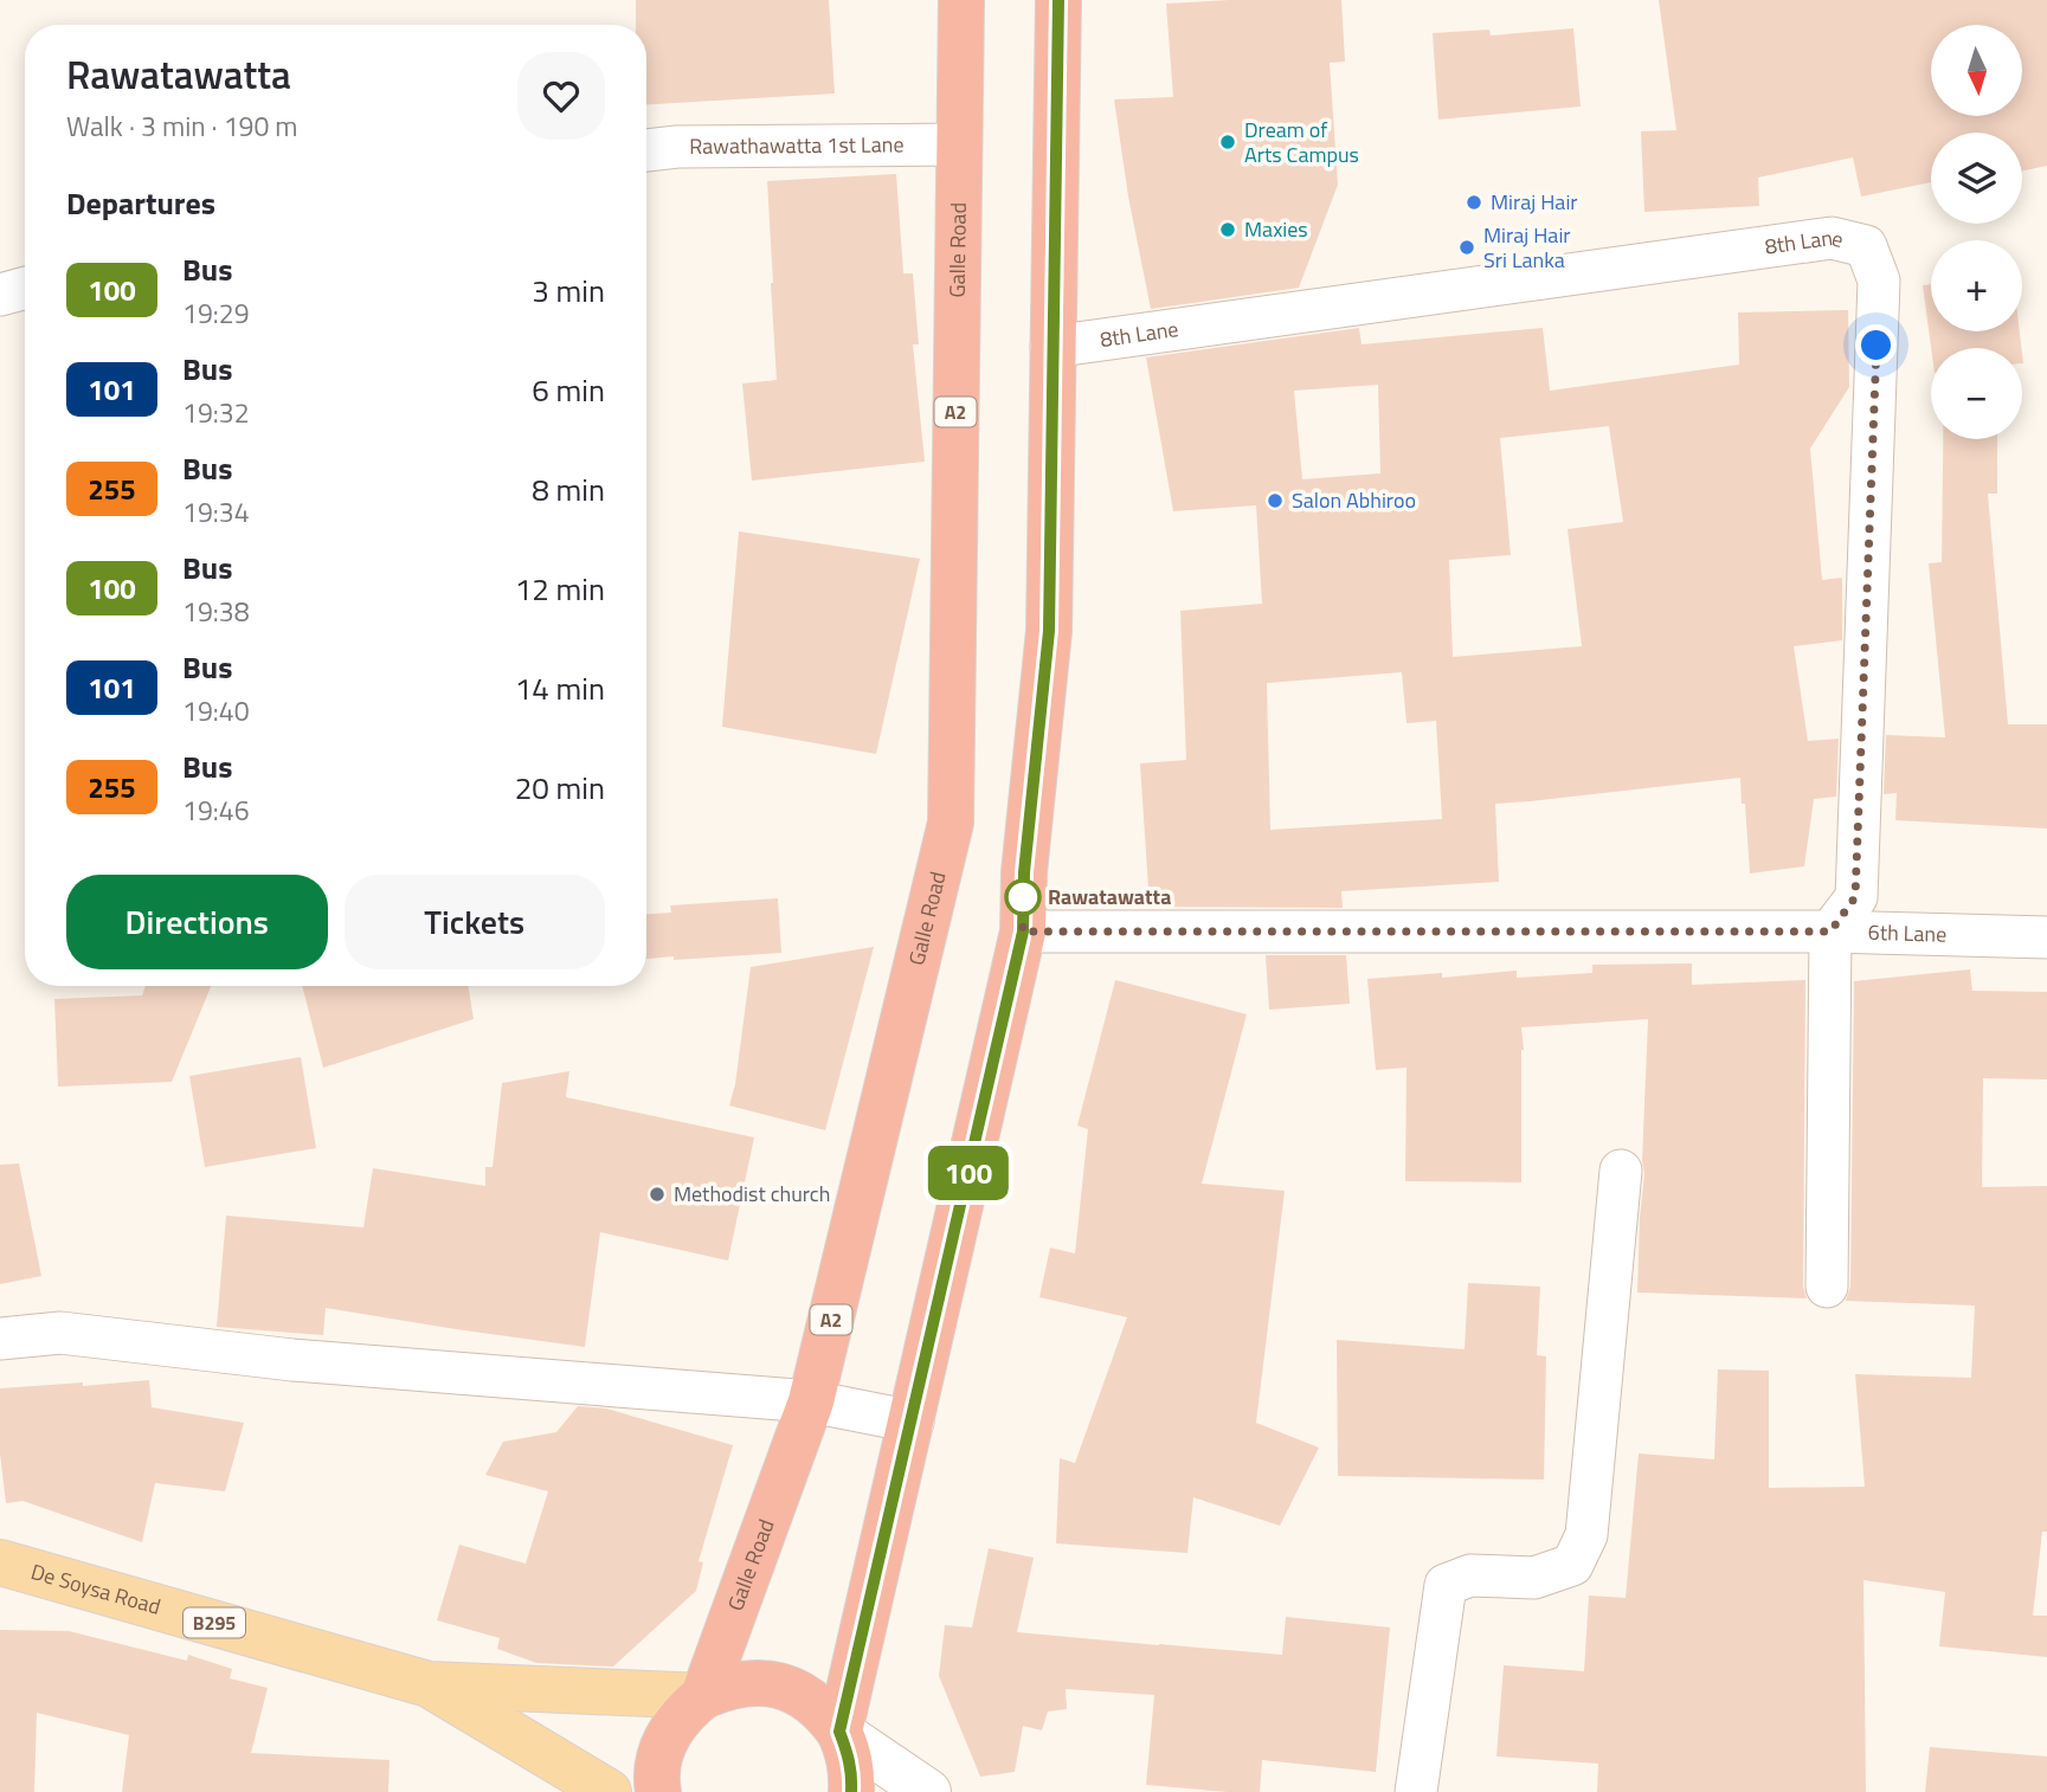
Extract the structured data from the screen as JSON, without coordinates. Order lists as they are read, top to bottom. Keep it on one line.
{"streets":{"highway":["Galle Road","A2"],"main road":["De Soysa Road","B295"],"street":["Rawathawatta 1st Lane","8th Lane","6th Lane"]},"crossings":[["Rawathawatta 1st Lane","Galle Road"],["8th Lane","6th Lane"],["Galle Road","De Soysa Road"]],"places":["Dream of Arts Campus","Miraj Hair","Maxies","Miraj Hair Sri Lanka","Salon Abhiroo","Rawatawatta","Methodist church"],"lines":["bus line 100"],"north":"bottom","page":{"on_map":"100","map_buttons":["+","−"],"heading":[["Rawatawatta","Walk · 3 min · 190 m"],"Departures"],"list":[{"mark":"100","name":"Bus","note":"19:29","value":"3 min"},{"mark":"101","name":"Bus","note":"19:32","value":"6 min"},{"mark":"255","name":"Bus","note":"19:34","value":"8 min"},{"mark":"100","name":"Bus","note":"19:38","value":"12 min"},{"mark":"101","name":"Bus","note":"19:40","value":"14 min"},{"mark":"255","name":"Bus","note":"19:46","value":"20 min"}],"buttons":["Directions","Tickets"]}}
